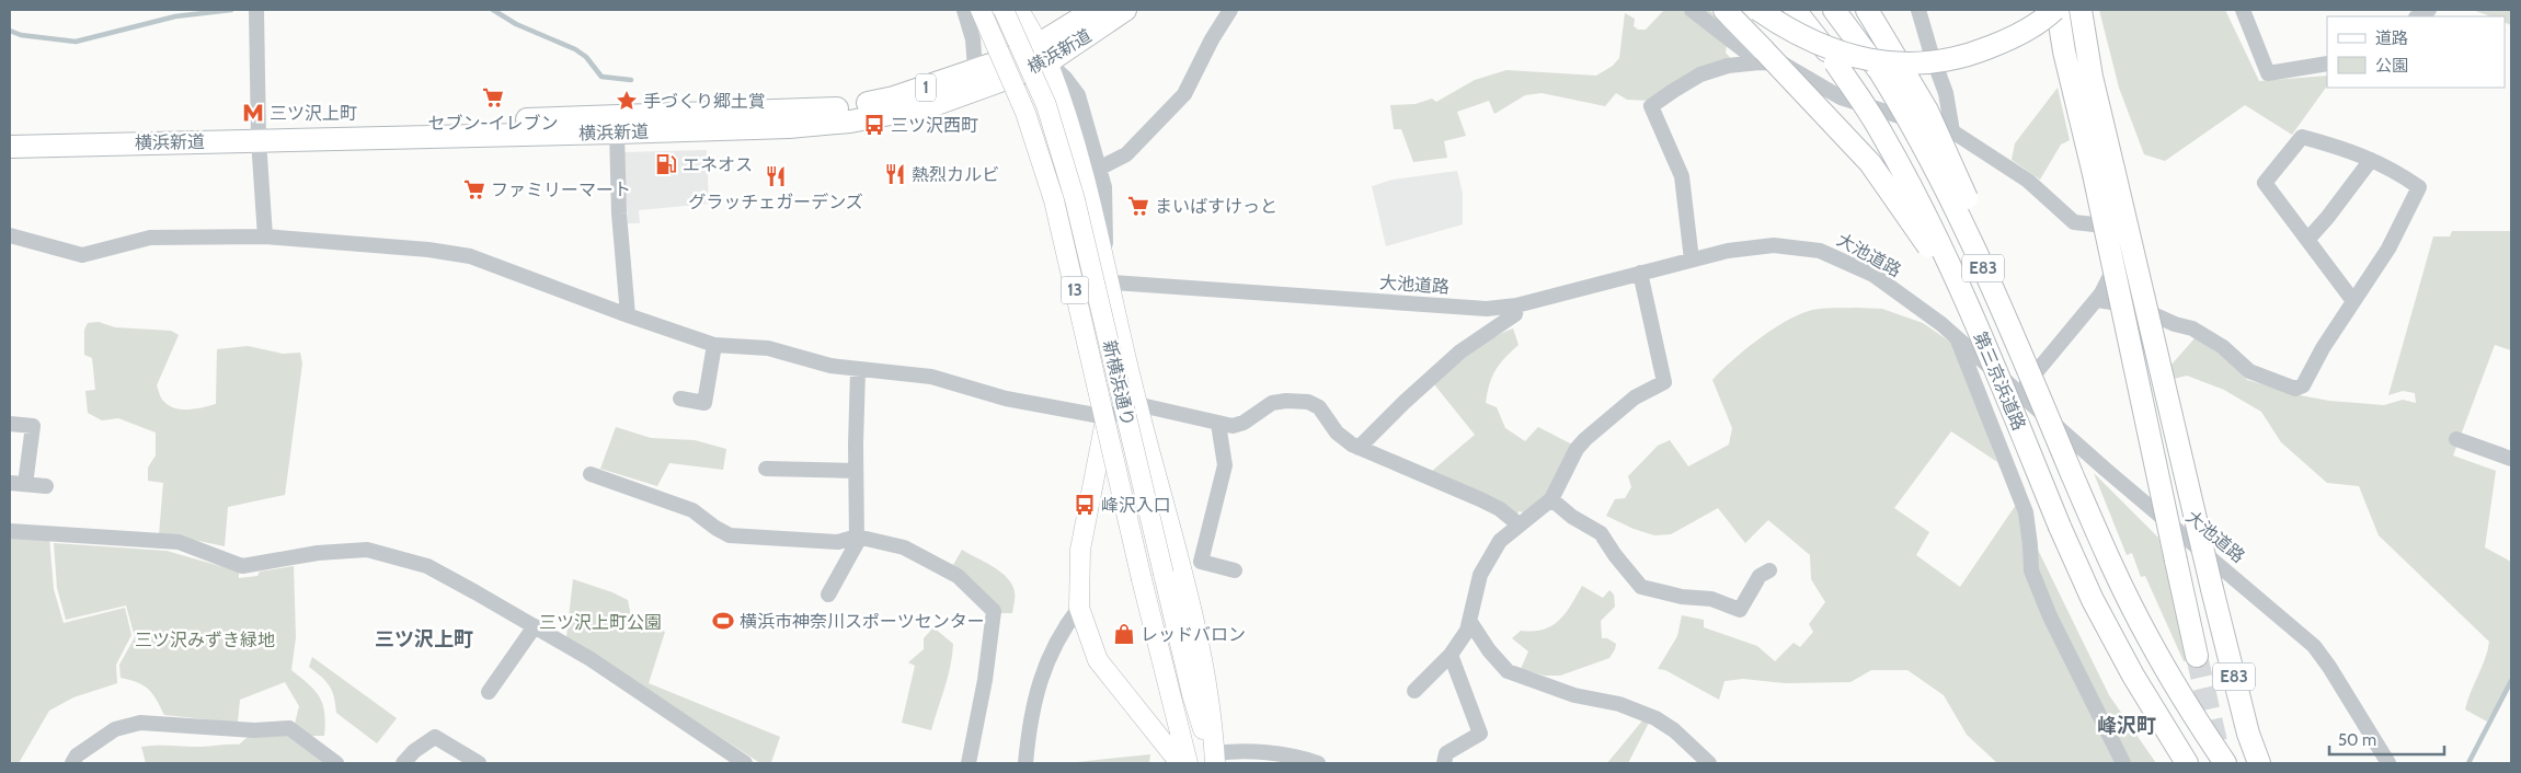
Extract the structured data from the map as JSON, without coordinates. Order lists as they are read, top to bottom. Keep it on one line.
{"streets":{"highway":["横浜新道","1","E83","第三京浜道路"],"main road":["13","新横浜通り"],"street":["大池道路"]},"districts":["三ツ沢上町","峰沢町"],"parks":["三ツ沢上町公園","三ツ沢みずき緑地"],"places":{"supermarket":["セブン-イレブン","ファミリーマート","まいばすけっと"],"place":["手づくり郷土賞"],"metro station":["三ツ沢上町"],"bus stop":["三ツ沢西町","峰沢入口"],"fuel station":["エネオス"],"restaurant":["熱烈カルビ","グラッチェガーデンズ"],"sports":["横浜市神奈川スポーツセンター"],"shop":["レッドバロン"]},"legend":["道路","公園"],"scale_bar":"50 m"}
